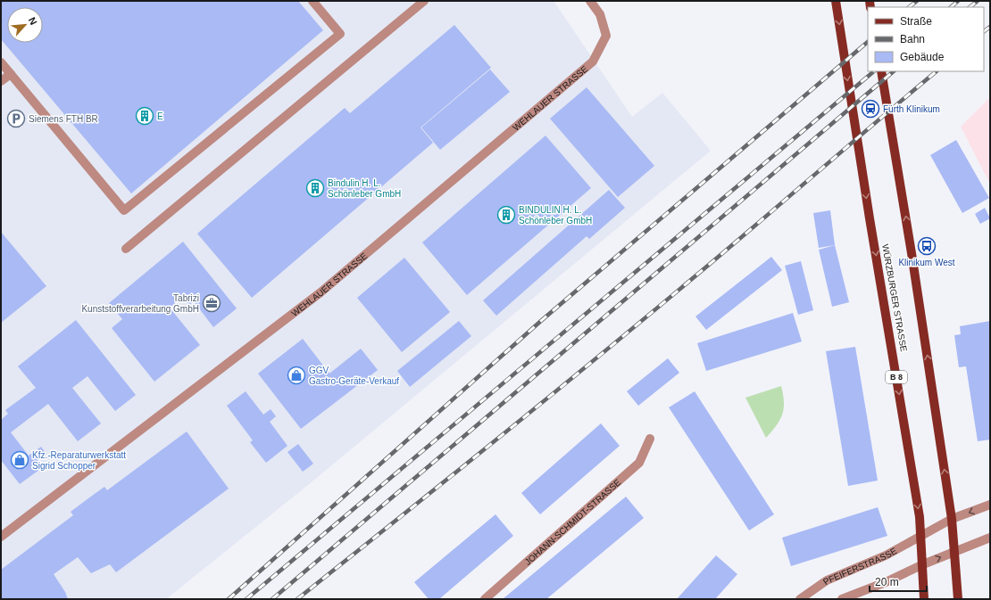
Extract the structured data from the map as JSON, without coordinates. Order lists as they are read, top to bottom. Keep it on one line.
{"streets":{"main road":["WÜRZBURGER STRASSE","B 8"],"street":["WEHLAUER STRASSE","JOHANN-SCHMIDT-STRASSE","PFEIFERSTRASSE"]},"crossings":[["WÜRZBURGER STRASSE","PFEIFERSTRASSE"]],"places":{"station":["Fürth Klinikum"],"building":["E","Bindulin H. L. Schönleber GmbH","BINDULIN H. L. Schönleber GmbH"],"parking":["Siemens FTH BR"],"bus stop":["Klinikum West"],"office":["Tabrizi Kunststoffverarbeitung GmbH"],"shop":["GGV Gastro-Geräte-Verkauf","Kfz.-Reparaturwerkstatt Sigrid Schopper"]},"legend":["Straße","Bahn","Gebäude"],"scale_bar":"20 m","north":"top right"}
